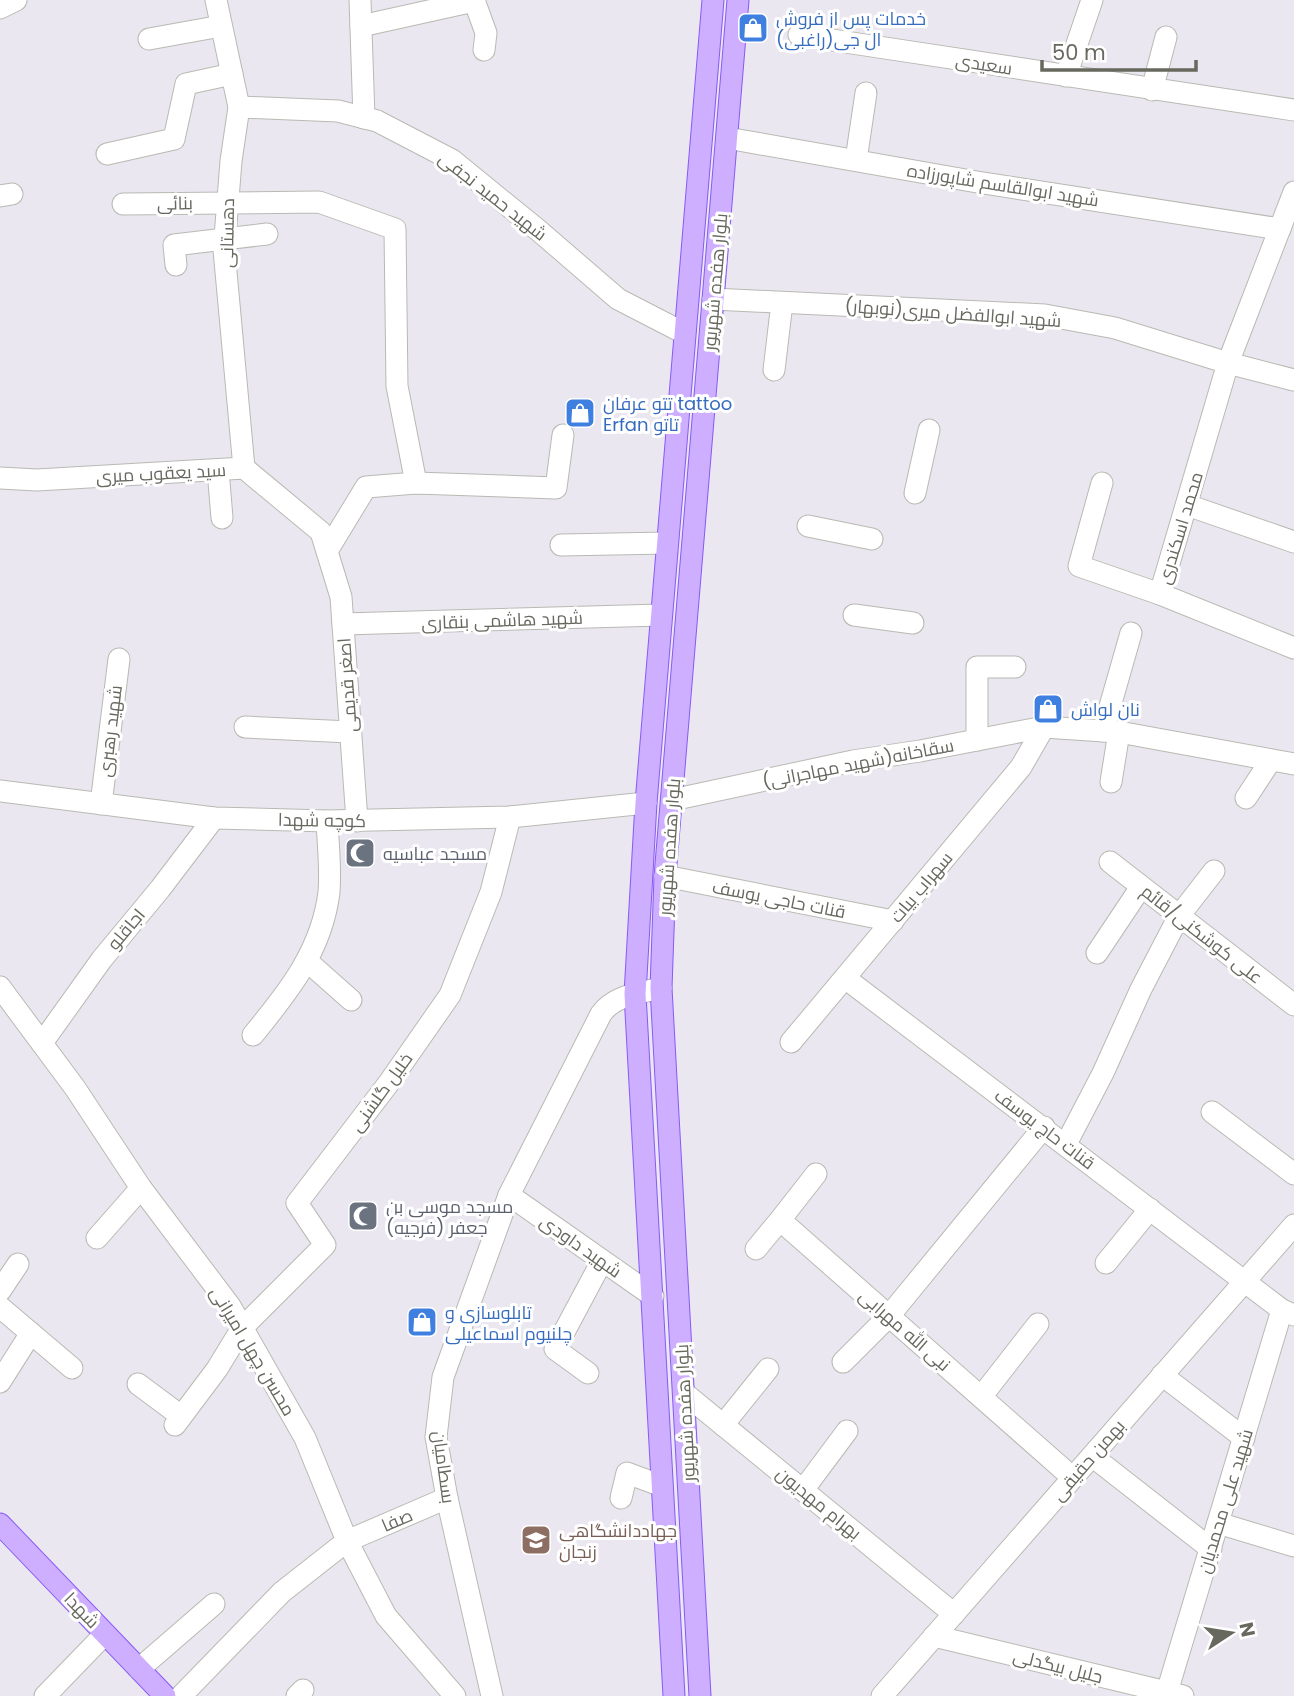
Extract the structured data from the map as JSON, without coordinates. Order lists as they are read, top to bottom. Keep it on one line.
{"streets":{"main road":["بلوار هفده شهریور","شهدا"],"street":["سعیدی","شهید ابوالقاسم شاپورزاده","شهید حمید نجفی","بنائی","دهستانی","شهید ابوالفضل میری(نوبهار)","سید یعقوب میری","محمد اسکندری","شهید هاشمی بنقاری","اصغر قدیمی","شهید رهبری","سقاخانه(شهید مهاجرانی)","کوچه شهدا","سهراب بیات","قنات حاجی یوسف","اجاقلو","علی کوشکنی/قائم","خلیل گلشنی","قنات حاج یوسف","شهید داودی","نبی الله مهرابی","محسن چهل امیرانی","بهمن حقیقی","بسطامیان","شهید علی محمدیان","بهرام مهدیون","صفا","جلیل بیگدلی"]},"crossings":[["شهید ابوالقاسم شاپورزاده","بلوار هفده شهریور"],["شهید ابوالقاسم شاپورزاده","محمد اسکندری"],["شهید حمید نجفی","دهستانی"],["شهید حمید نجفی","بلوار هفده شهریور"],["بنائی","دهستانی"],["دهستانی","سید یعقوب میری"],["بلوار هفده شهریور","شهید ابوالفضل میری(نوبهار)"],["بلوار هفده شهریور","شهید هاشمی بنقاری"],["بلوار هفده شهریور","سقاخانه(شهید مهاجرانی)"],["بلوار هفده شهریور","کوچه شهدا"],["بلوار هفده شهریور","قنات حاجی یوسف"],["بلوار هفده شهریور","شهید داودی"],["بلوار هفده شهریور","بسطامیان"],["بلوار هفده شهریور","بهرام مهدیون"],["شهید ابوالفضل میری(نوبهار)","محمد اسکندری"],["سید یعقوب میری","اصغر قدیمی"],["شهید هاشمی بنقاری","اصغر قدیمی"],["اصغر قدیمی","کوچه شهدا"],["شهید رهبری","کوچه شهدا"],["سقاخانه(شهید مهاجرانی)","سهراب بیات"],["کوچه شهدا","اجاقلو"],["کوچه شهدا","خلیل گلشنی"],["سهراب بیات","قنات حاجی یوسف"],["سهراب بیات","قنات حاج یوسف"],["اجاقلو","محسن چهل امیرانی"],["خلیل گلشنی","محسن چهل امیرانی"],["قنات حاج یوسف","بهمن حقیقی"],["قنات حاج یوسف","شهید علی محمدیان"],["شهید داودی","بسطامیان"],["نبی الله مهرابی","بهمن حقیقی"],["محسن چهل امیرانی","صفا"],["بهمن حقیقی","بهرام مهدیون"],["بهمن حقیقی","جلیل بیگدلی"],["بسطامیان","صفا"],["شهید علی محمدیان","جلیل بیگدلی"]],"places":{"shop":["خدمات پس از فروش ال جی(راغبی)","تتو عرفان tattoo Erfan تاتو","نان لواش","تابلوسازی و چلنیوم اسماعیلی"],"mosque":["مسجد عباسیه","مسجد موسی بن جعفر (فرجیه)"],"school or university":["جهاددانشگاهی زنجان"]},"scale_bar":"50 m","north":"right"}
